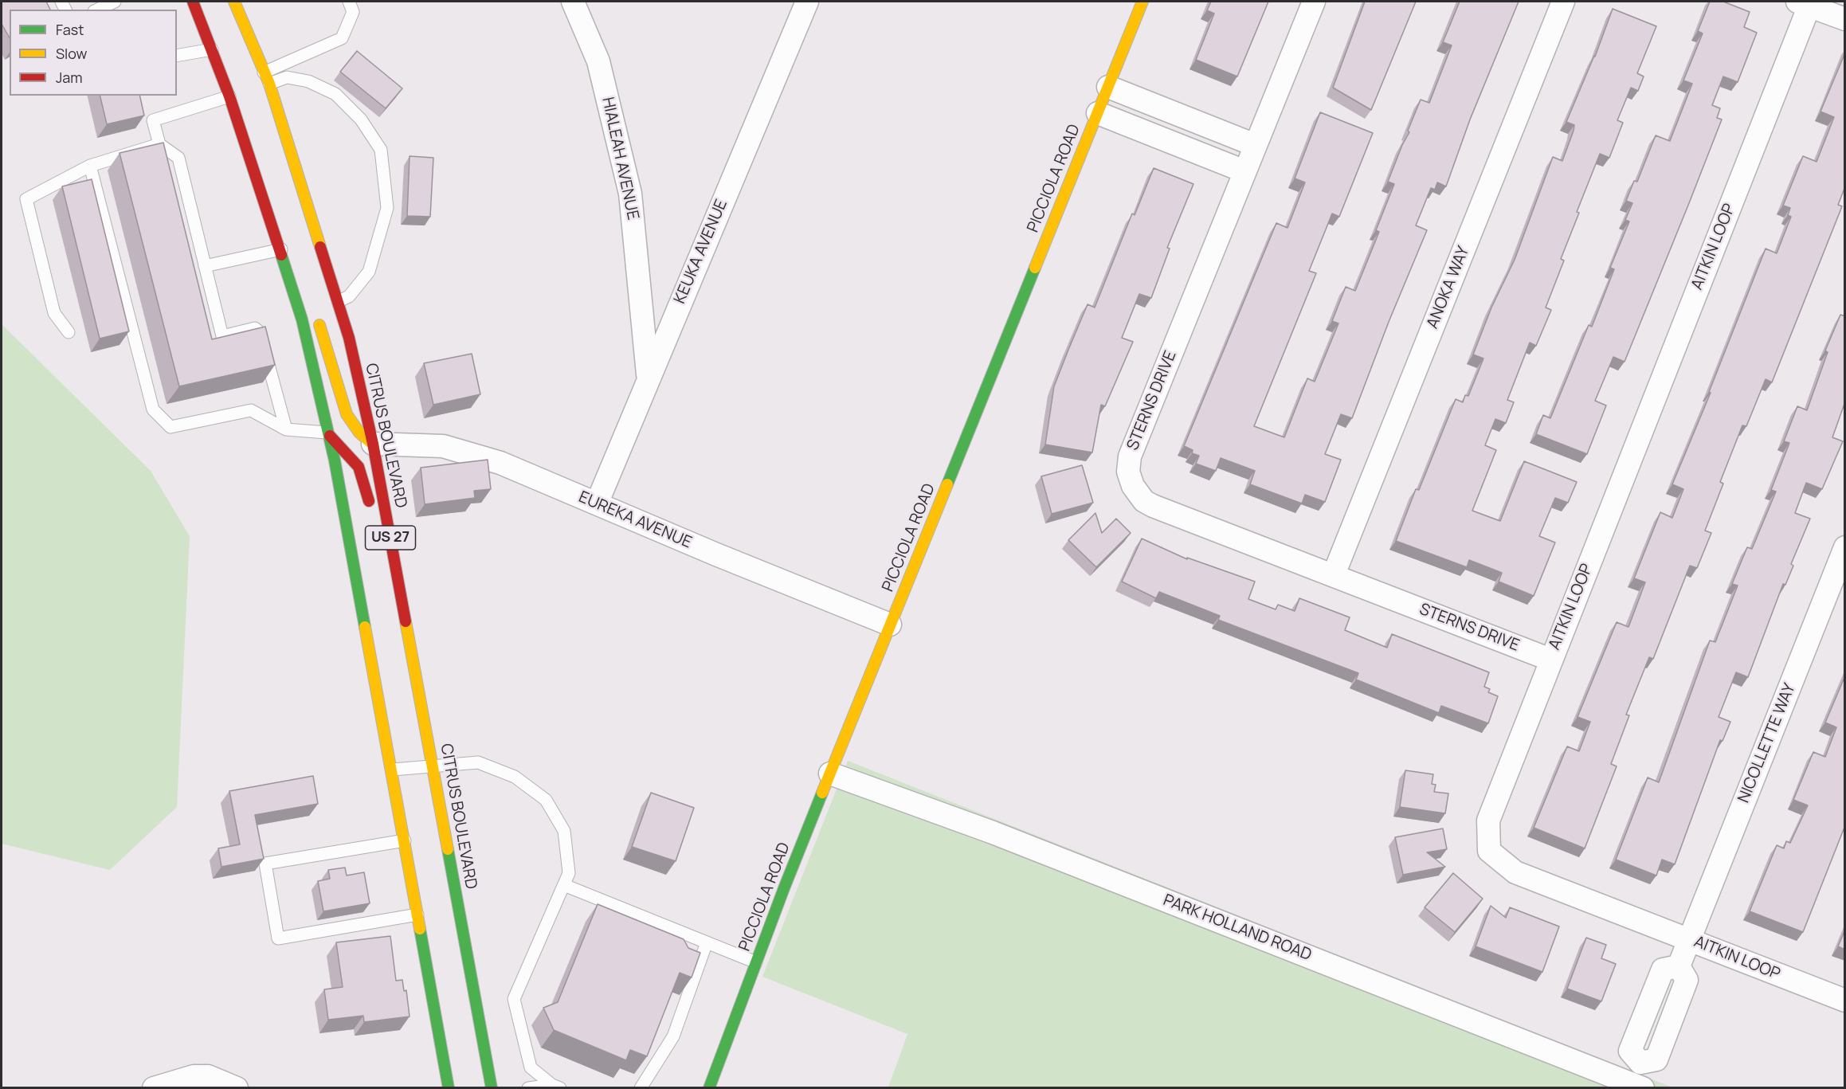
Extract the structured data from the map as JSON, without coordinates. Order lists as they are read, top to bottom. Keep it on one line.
{"streets":{"main road":["PICCIOLA ROAD","CITRUS BOULEVARD","US 27"],"street":["HIALEAH AVENUE","AITKIN LOOP","KEUKA AVENUE","ANOKA WAY","STERNS DRIVE","EUREKA AVENUE","NICOLLETTE WAY","PARK HOLLAND ROAD"]},"crossings":[["HIALEAH AVENUE","KEUKA AVENUE"],["PICCIOLA ROAD","EUREKA AVENUE"],["PICCIOLA ROAD","PARK HOLLAND ROAD"],["AITKIN LOOP","STERNS DRIVE"],["AITKIN LOOP","NICOLLETTE WAY"],["KEUKA AVENUE","EUREKA AVENUE"],["ANOKA WAY","STERNS DRIVE"],["CITRUS BOULEVARD","EUREKA AVENUE"],["NICOLLETTE WAY","PARK HOLLAND ROAD"]],"legend":["Fast","Slow","Jam"]}
